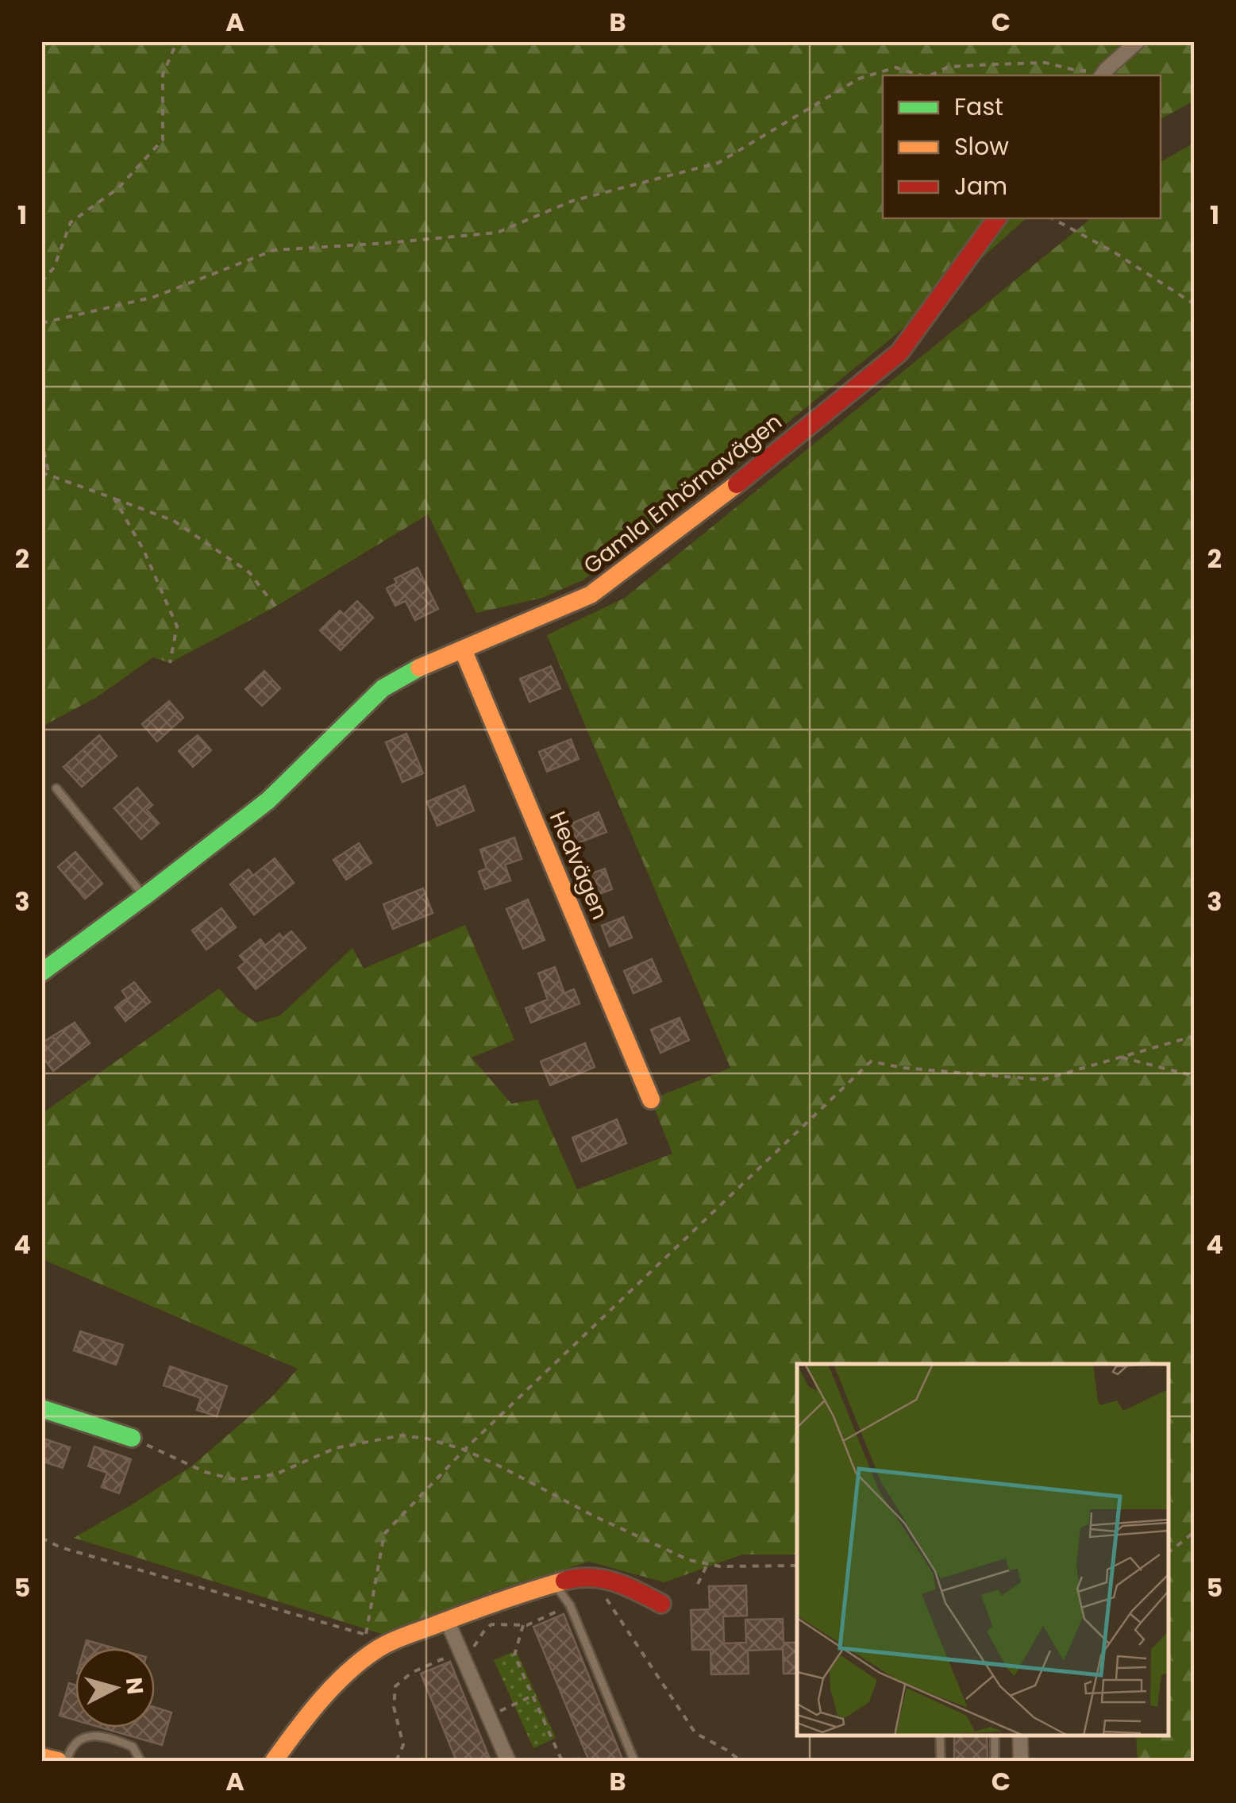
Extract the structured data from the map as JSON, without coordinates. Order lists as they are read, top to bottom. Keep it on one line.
{"streets":{"street":["Gamla Enhörnavägen","Hedvägen"]},"crossings":[["Gamla Enhörnavägen","Hedvägen"]],"legend":["Fast","Slow","Jam"],"north":"right","grid":{"columns":["A","B","C"],"rows":["1","2","3","4","5"]}}
